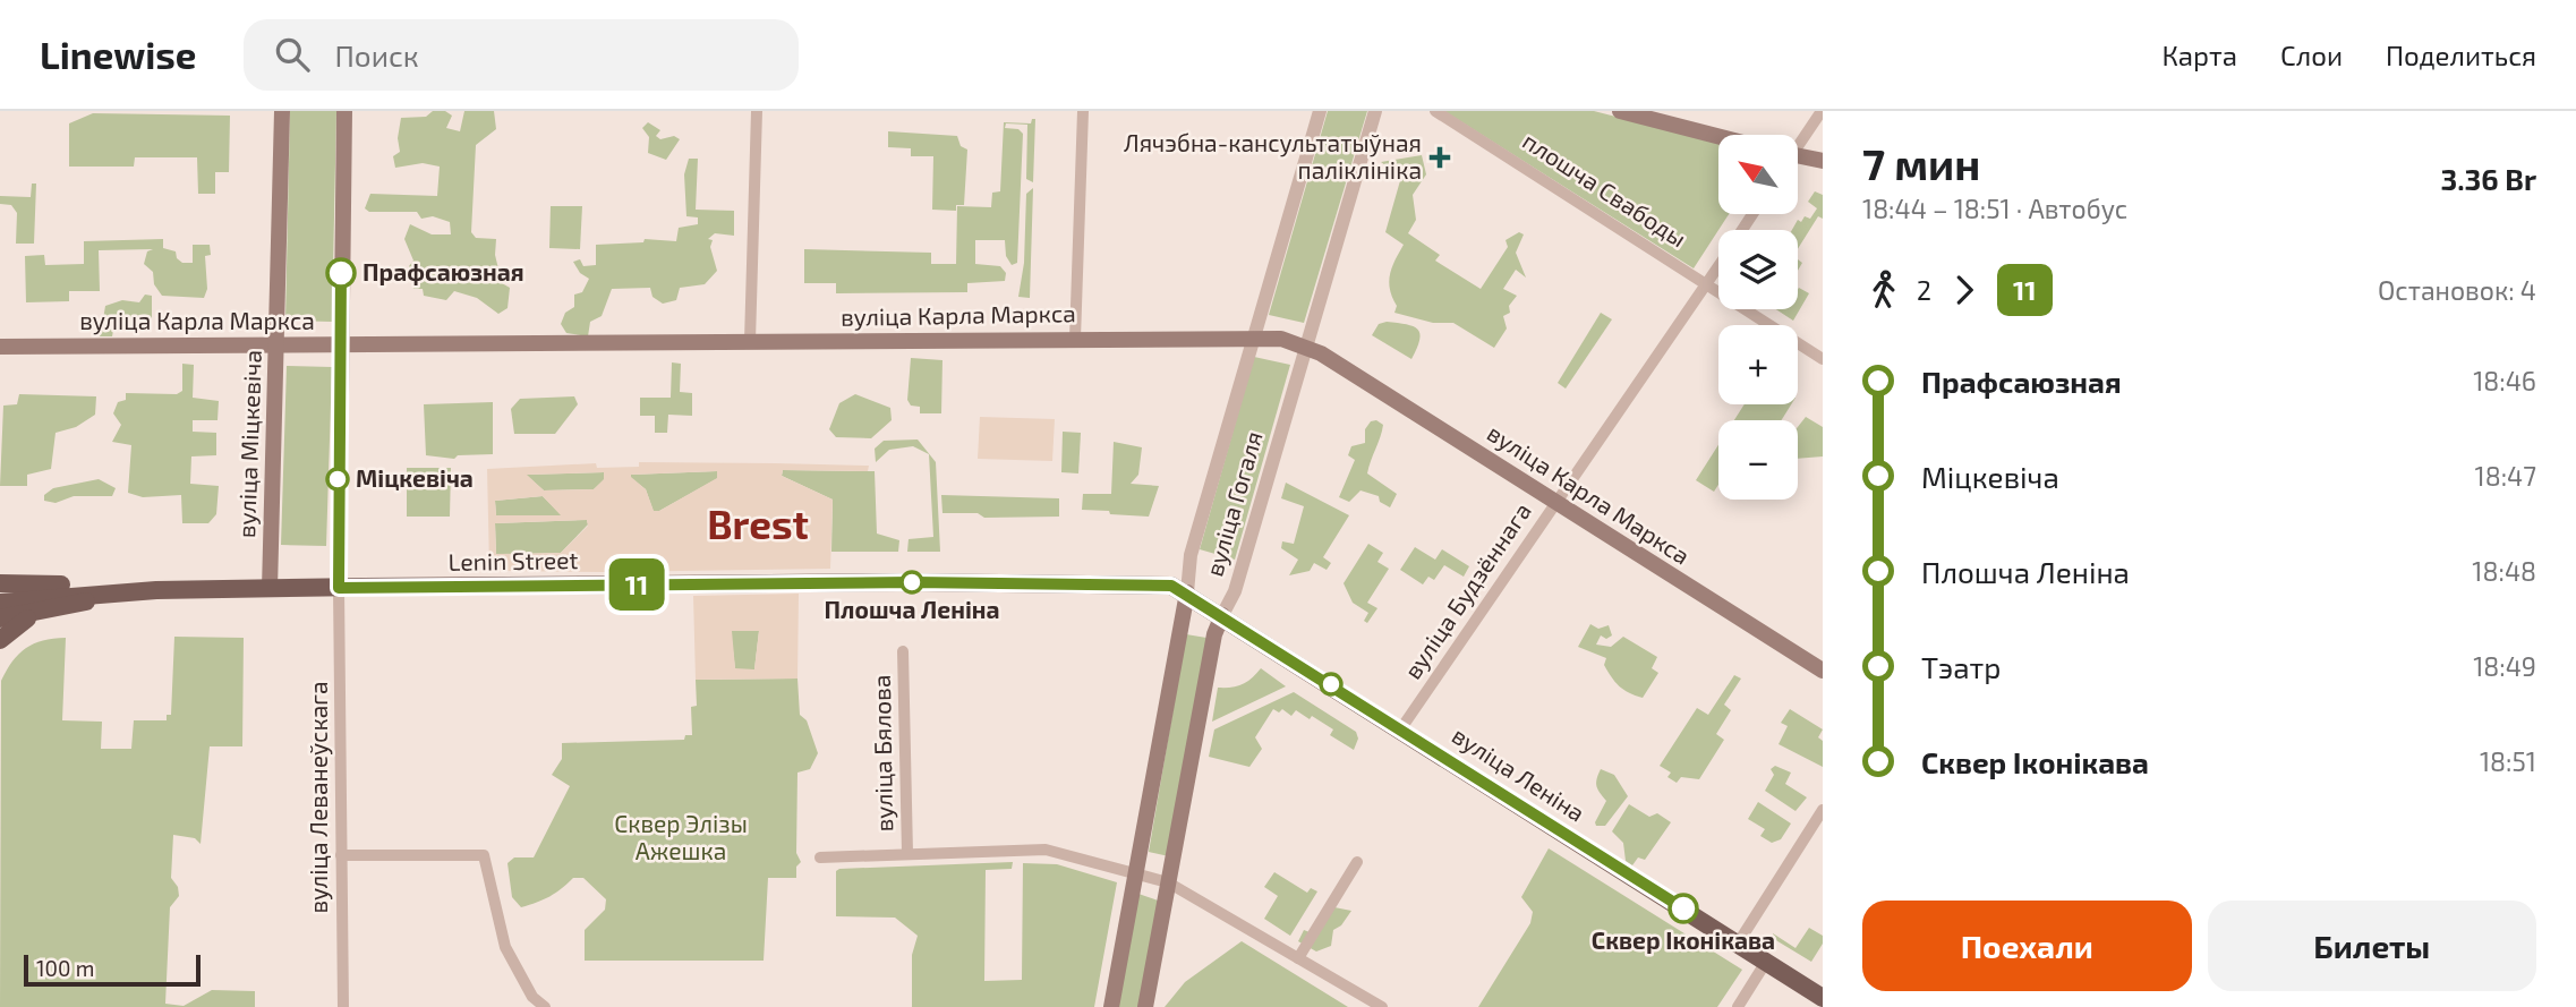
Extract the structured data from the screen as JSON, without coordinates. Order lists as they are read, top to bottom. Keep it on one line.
{"streets":{"main road":["вуліца Карла Маркса","вуліца Міцкевіча","вуліца Гогаля","Lenin Street","вуліца Леніна"],"street":["плошча Свабоды","вуліца Будзённага","вуліца Бялова","вуліца Леванеўскага"]},"crossings":[["плошча Свабоды","вуліца Будзённага"],["вуліца Карла Маркса","вуліца Міцкевіча"],["вуліца Карла Маркса","вуліца Гогаля"],["вуліца Карла Маркса","вуліца Будзённага"],["вуліца Міцкевіча","Lenin Street"],["вуліца Гогаля","Lenin Street"],["вуліца Гогаля","вуліца Леніна"],["Lenin Street","вуліца Леніна"],["Lenin Street","вуліца Леванеўскага"],["вуліца Будзённага","вуліца Леніна"]],"districts":["Brest"],"parks":["Сквер Элізы Ажешка"],"places":{"health":["Лячэбна-кансультатыўная паліклініка"],"other":["Прафсаюзная","Міцкевіча","Плошча Леніна","Сквер Іконікава"]},"lines":["bus line 11"],"scale_bar":"100 m","north":"top left","page":{"header":"Linewise","search":"Поиск","nav":["Карта","Слои","Поделиться"],"on_map":"11","heading":["7 мин","18:44 – 18:51 · Автобус","3.36 Br"],"map_buttons":["+","−"],"legs":["2","11","Остановок: 4"],"list":[{"name":"Прафсаюзная","value":"18:46"},{"name":"Міцкевіча","value":"18:47"},{"name":"Плошча Леніна","value":"18:48"},{"name":"Тэатр","value":"18:49"},{"name":"Сквер Іконікава","value":"18:51"}],"buttons":["Поехали","Билеты"],"scale":"100 m"}}
